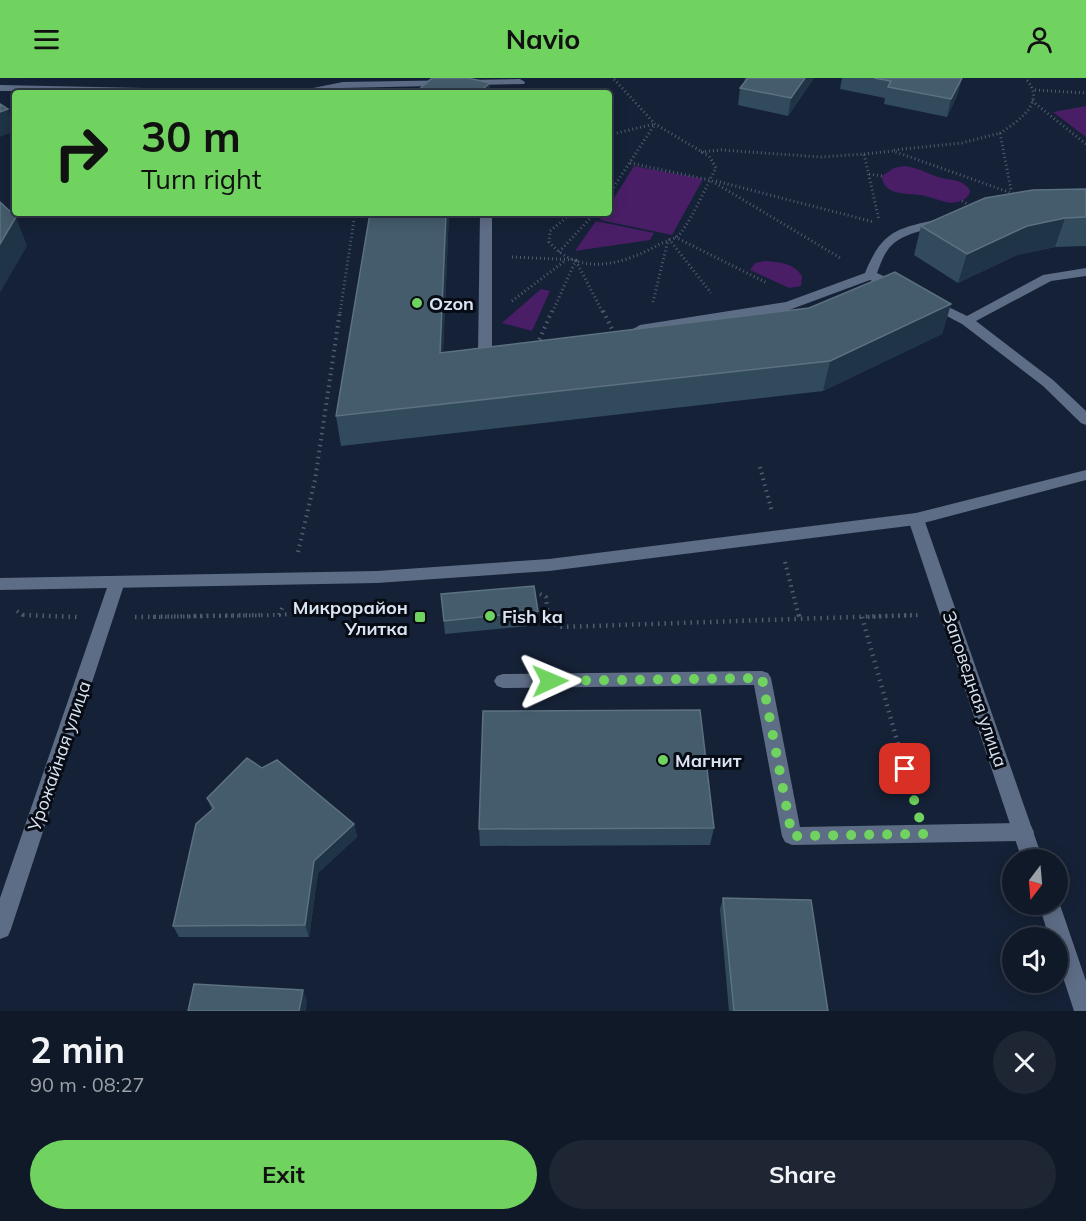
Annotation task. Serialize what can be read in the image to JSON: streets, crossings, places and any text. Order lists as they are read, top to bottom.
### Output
{
  "streets": {
    "street": ["Заповедная улица", "Урожайная улица"]
  },
  "places": {
    "other": ["Ozon", "Fish ka", "Магнит"],
    "transit": ["Микрорайон Улитка"]
  },
  "north": "bottom",
  "page": {
    "header": "Navio",
    "turn": ["30 m", "Turn right"],
    "heading": ["2 min", "90 m · 08:27"],
    "buttons": ["Exit", "Share"]
  }
}
